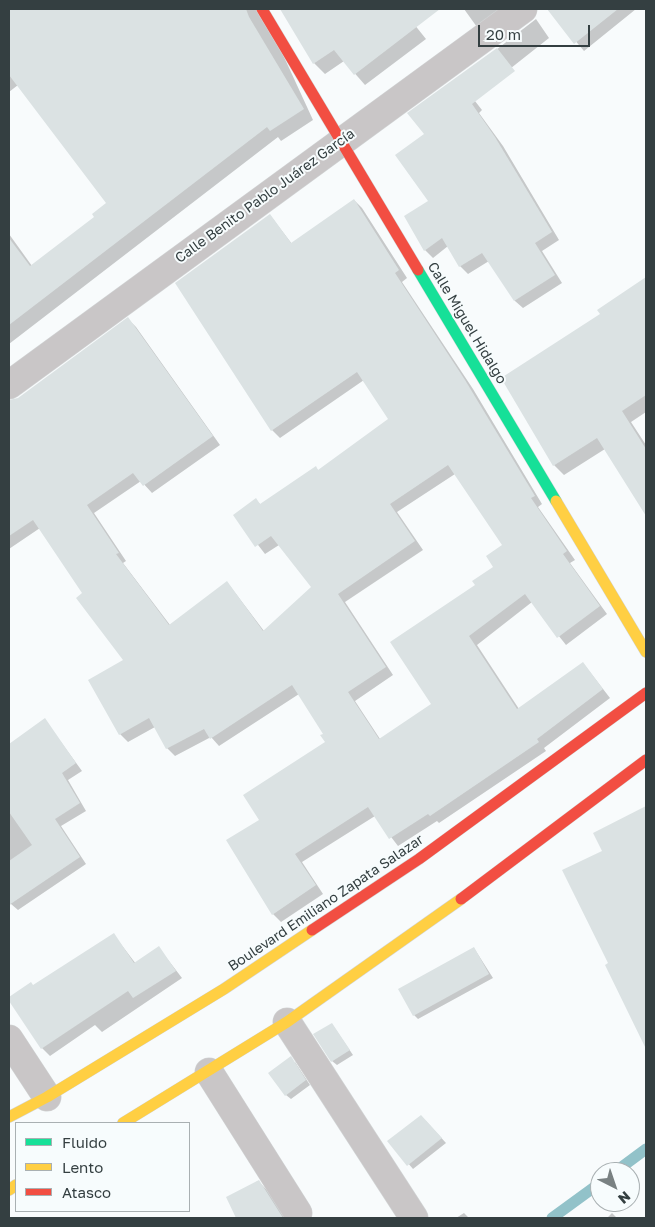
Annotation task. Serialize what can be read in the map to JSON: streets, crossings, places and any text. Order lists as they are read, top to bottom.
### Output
{
  "streets": {
    "main road": ["Calle Miguel Hidalgo", "Boulevard Emiliano Zapata Salazar"],
    "street": ["Calle Benito Pablo Juárez García"]
  },
  "crossings": [
    ["Calle Benito Pablo Juárez García", "Calle Miguel Hidalgo"]
  ],
  "legend": ["Fluido", "Lento", "Atasco"],
  "scale_bar": "20 m",
  "north": "bottom right"
}
